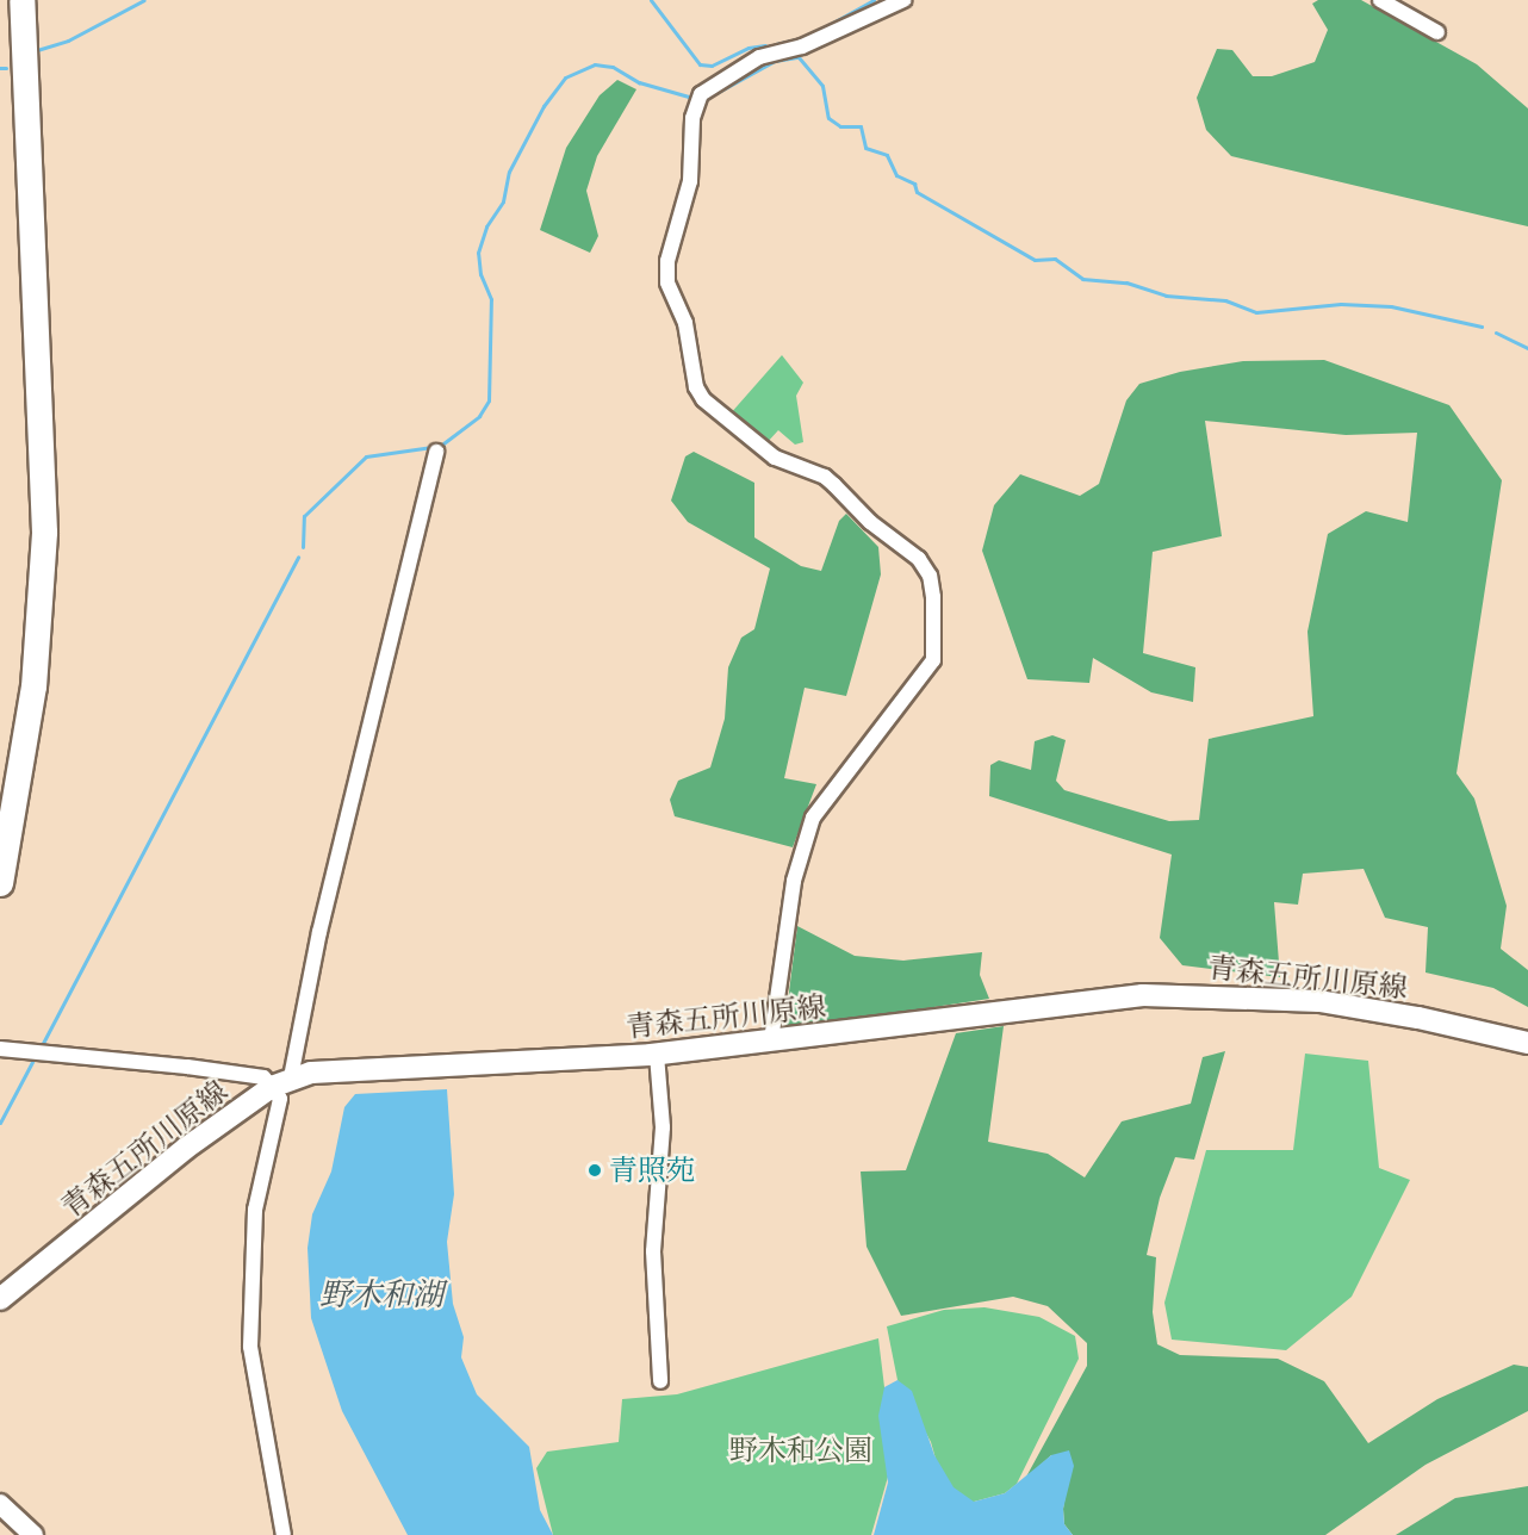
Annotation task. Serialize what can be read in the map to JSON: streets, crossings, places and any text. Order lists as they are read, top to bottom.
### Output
{
  "streets": {
    "main road": ["青森五所川原線"]
  },
  "water": ["野木和湖"],
  "parks": ["野木和公園"],
  "places": ["青照苑"]
}
